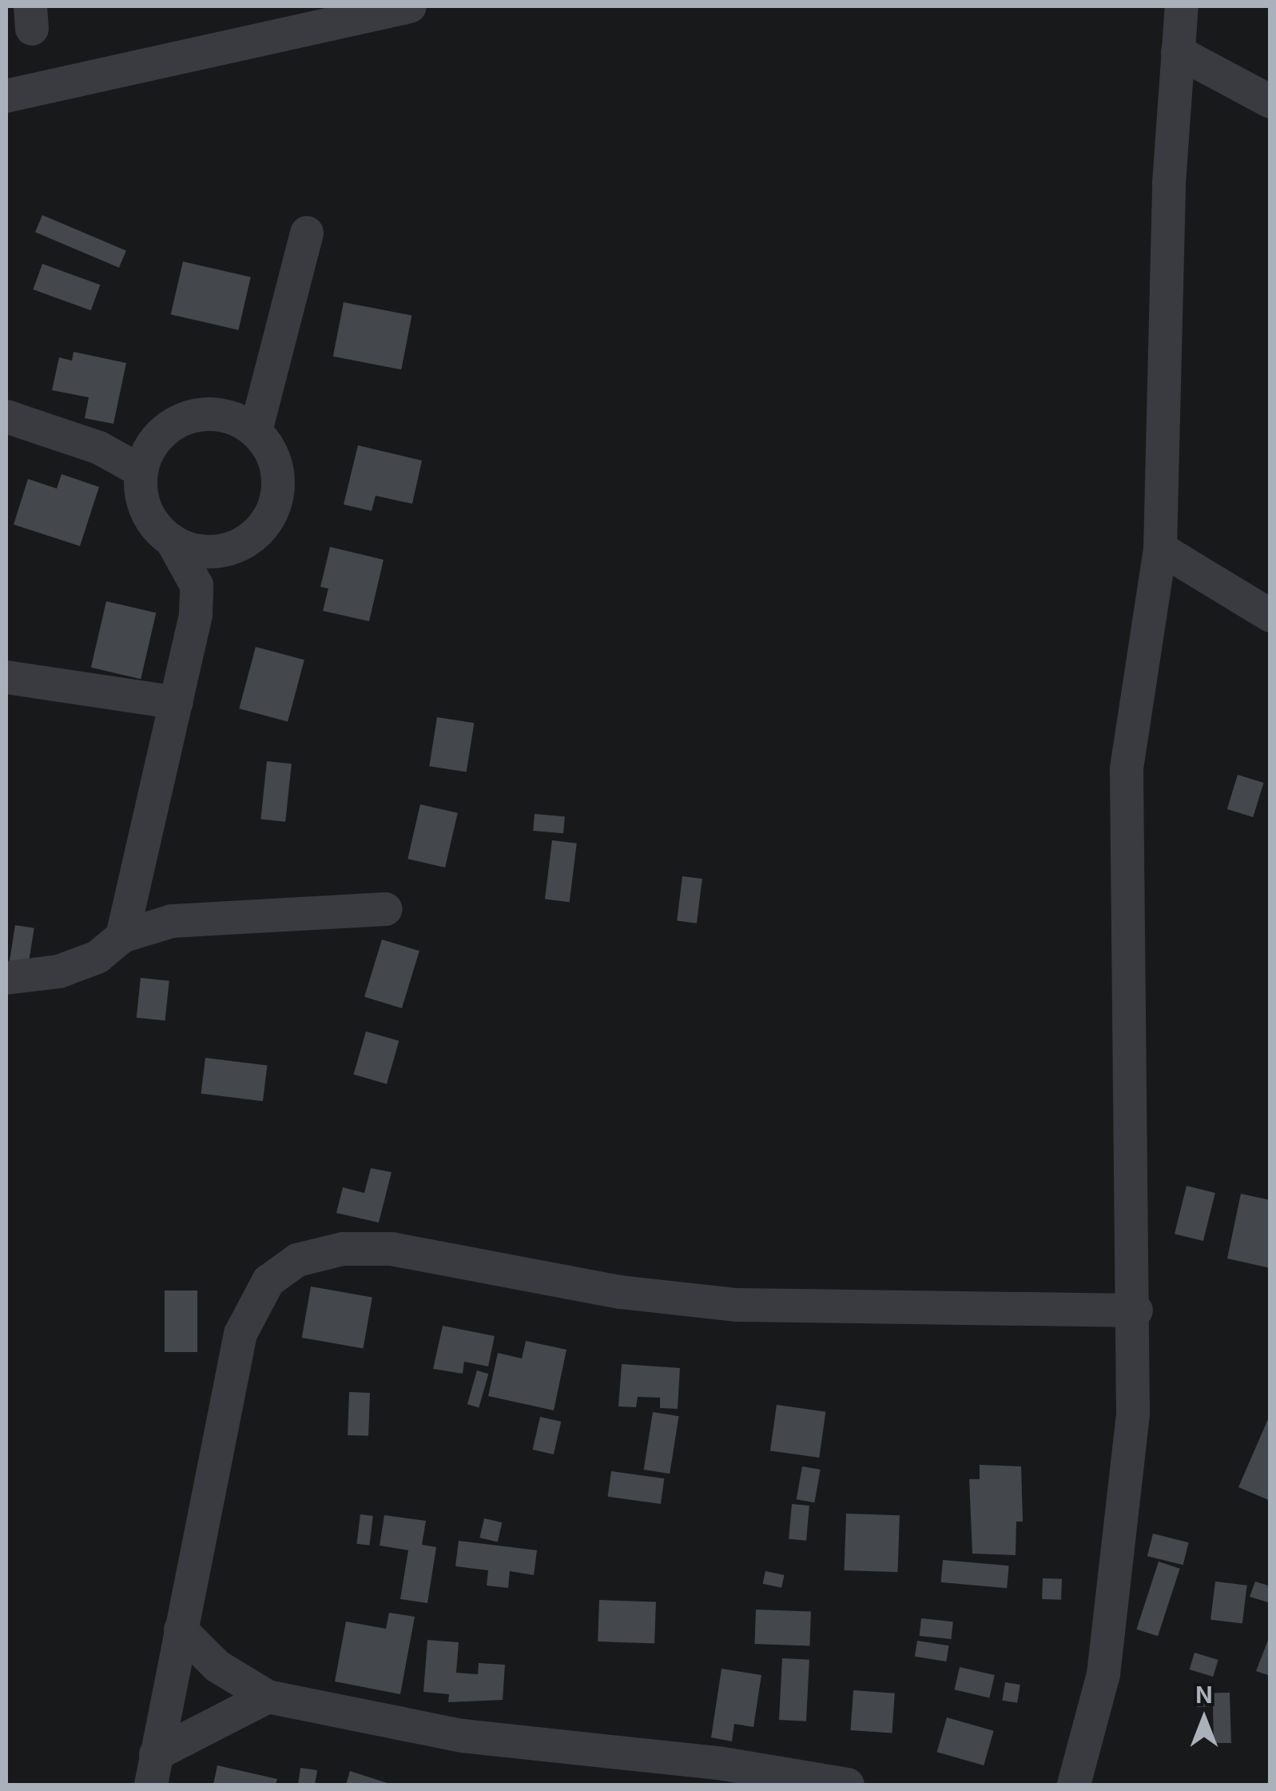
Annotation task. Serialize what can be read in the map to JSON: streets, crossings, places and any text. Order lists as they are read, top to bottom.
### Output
{
  "north": "top"
}
